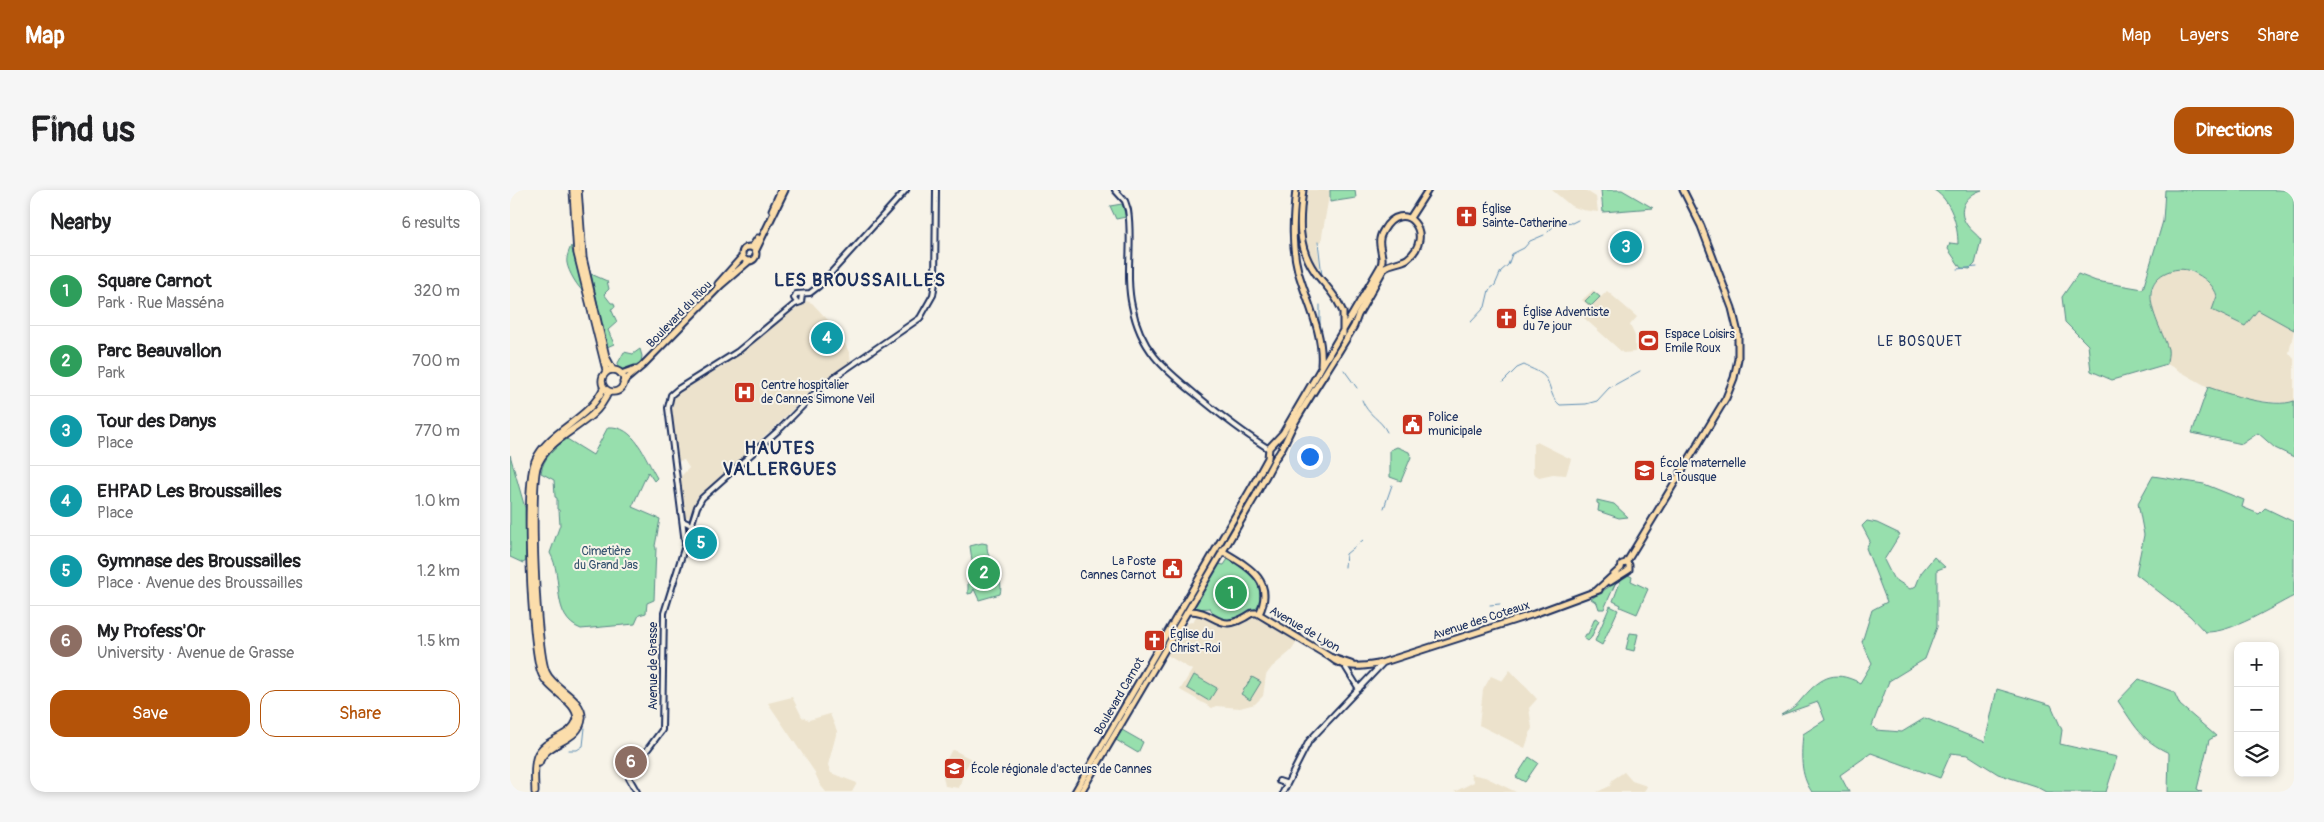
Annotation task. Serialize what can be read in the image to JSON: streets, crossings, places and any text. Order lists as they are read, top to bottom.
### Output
{
  "streets": {
    "main road": [
      "Boulevard du Riou",
      "Avenue des Coteaux",
      "Avenue de Lyon",
      "Boulevard Carnot"
    ],
    "street": ["Avenue de Grasse"]
  },
  "crossings": [
    ["Avenue des Coteaux", "Avenue de Lyon"]
  ],
  "districts": ["LES BROUSSAILLES", "LE BOSQUET", "HAUTES VALLERGUES"],
  "parks": ["Cimetière du Grand Jas"],
  "places": {
    "church": ["Église Sainte-Catherine", "Église Adventiste du 7e jour", "Église du Christ-Roi"],
    "sports": ["Espace Loisirs Emile Roux"],
    "hospital": ["Centre hospitalier de Cannes Simone Veil"],
    "public building": ["Police municipale", "La Poste Cannes Carnot"],
    "school or university": ["École maternelle La Tousque", "École régionale d'acteurs de Cannes"]
  },
  "page": {
    "header": "Map",
    "nav": ["Map", "Layers", "Share"],
    "buttons": [
      "Directions",
      ["Save", "Share"]
    ],
    "title": "Find us",
    "heading": ["Nearby", "6 results"],
    "pins": [
      "3",
      "4",
      "5",
      "2",
      "1",
      "6"
    ],
    "list": [
      {
        "mark": "1",
        "name": "Square Carnot",
        "note": "Park · Rue Masséna",
        "value": "320 m"
      },
      {
        "mark": "2",
        "name": "Parc Beauvallon",
        "note": "Park",
        "value": "700 m"
      },
      {
        "mark": "3",
        "name": "Tour des Danys",
        "note": "Place",
        "value": "770 m"
      },
      {
        "mark": "4",
        "name": "EHPAD Les Broussailles",
        "note": "Place",
        "value": "1.0 km"
      },
      {
        "mark": "5",
        "name": "Gymnase des Broussailles",
        "note": "Place · Avenue des Broussailles",
        "value": "1.2 km"
      },
      {
        "mark": "6",
        "name": "My Profess'Or",
        "note": "University · Avenue de Grasse",
        "value": "1.5 km"
      }
    ],
    "map_buttons": ["+", "−"]
  }
}
